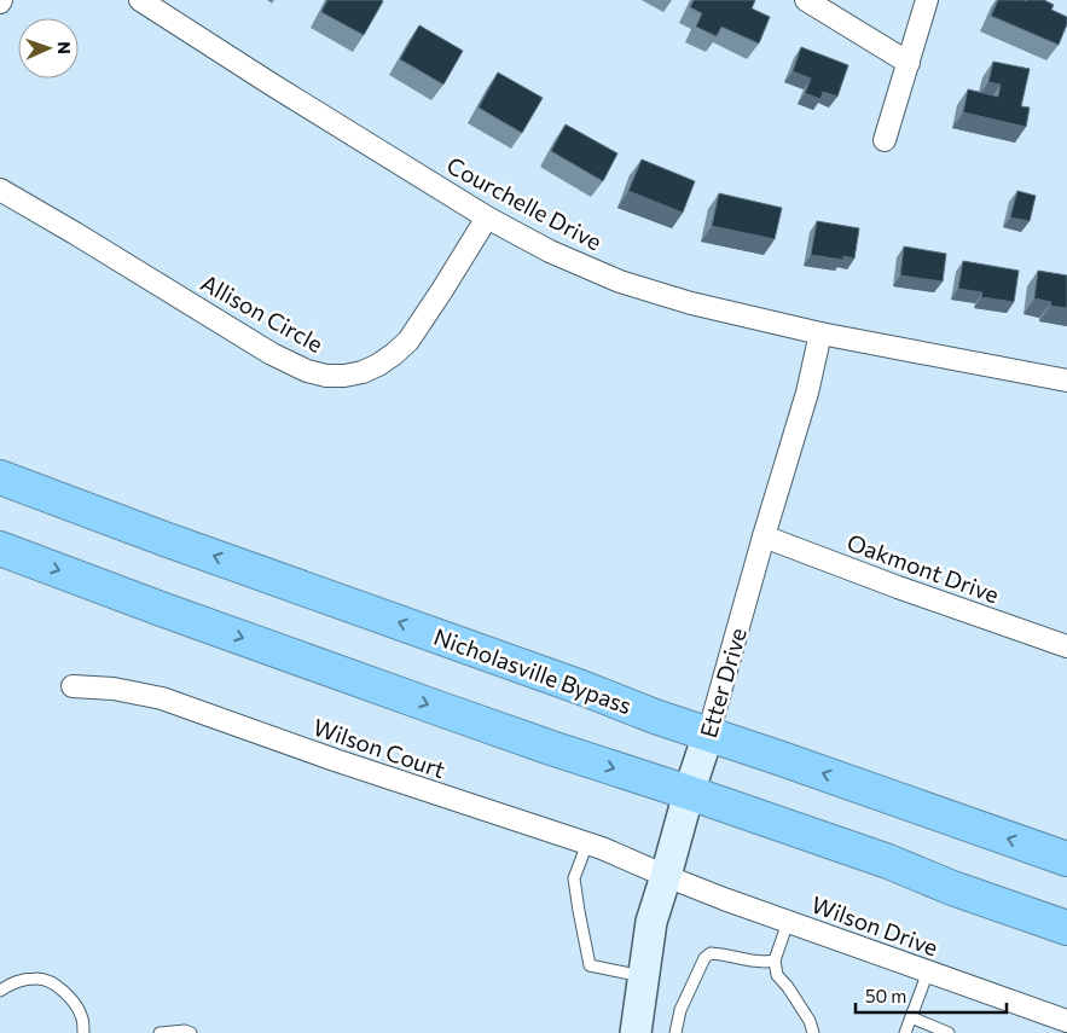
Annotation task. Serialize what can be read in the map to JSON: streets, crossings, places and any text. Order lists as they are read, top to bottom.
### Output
{
  "streets": {
    "highway": ["Nicholasville Bypass"],
    "street": [
      "Courchelle Drive",
      "Allison Circle",
      "Oakmont Drive",
      "Etter Drive",
      "Wilson Court",
      "Wilson Drive"
    ]
  },
  "crossings": [
    ["Courchelle Drive", "Allison Circle"],
    ["Courchelle Drive", "Etter Drive"],
    ["Oakmont Drive", "Etter Drive"],
    ["Nicholasville Bypass", "Etter Drive"],
    ["Etter Drive", "Wilson Court"],
    ["Etter Drive", "Wilson Drive"],
    ["Wilson Court", "Wilson Drive"]
  ],
  "scale_bar": "50 m",
  "north": "right"
}
